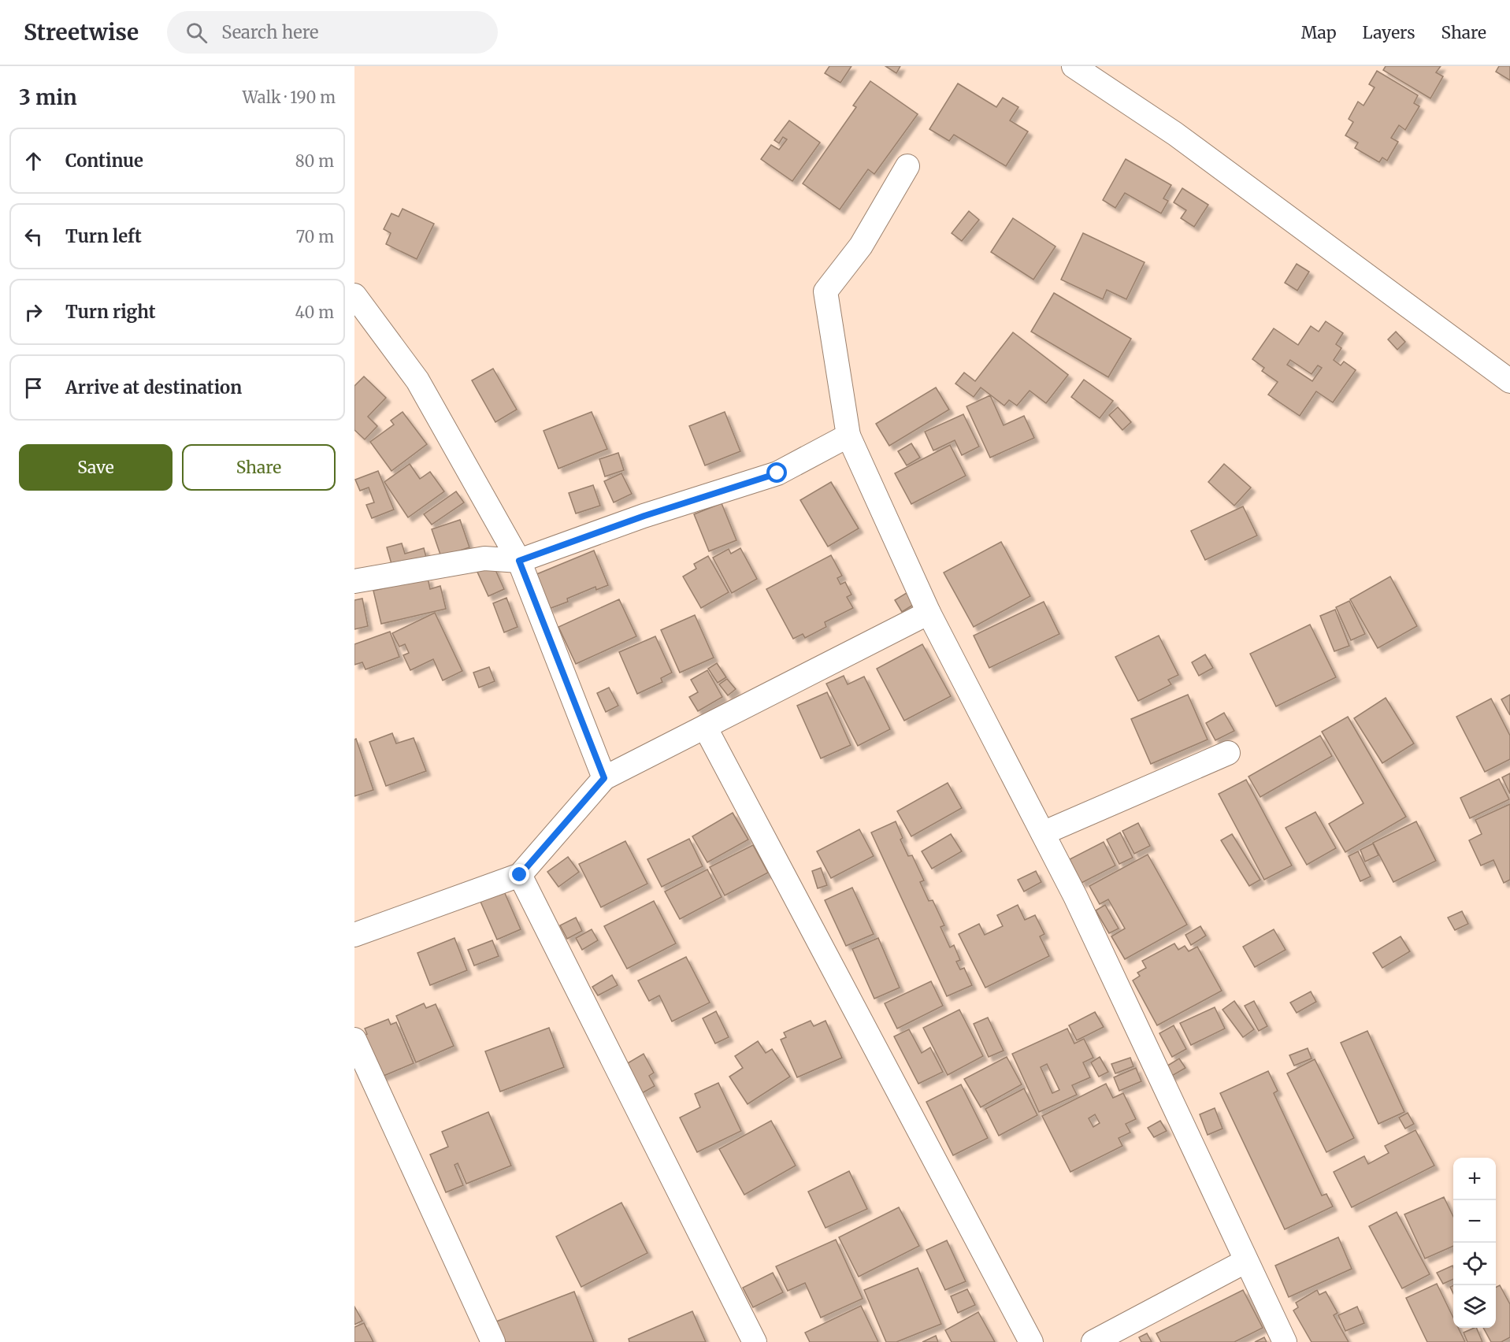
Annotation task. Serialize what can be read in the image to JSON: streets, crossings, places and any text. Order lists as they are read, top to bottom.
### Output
{
  "page": {
    "header": "Streetwise",
    "search": "Search here",
    "nav": ["Map", "Layers", "Share"],
    "heading": ["3 min", "Walk · 190 m"],
    "list": [
      ["Continue", "80 m"],
      ["Turn left", "70 m"],
      ["Turn right", "40 m"],
      "Arrive at destination"
    ],
    "buttons": ["Save", "Share"],
    "map_buttons": ["+", "−"]
  }
}
